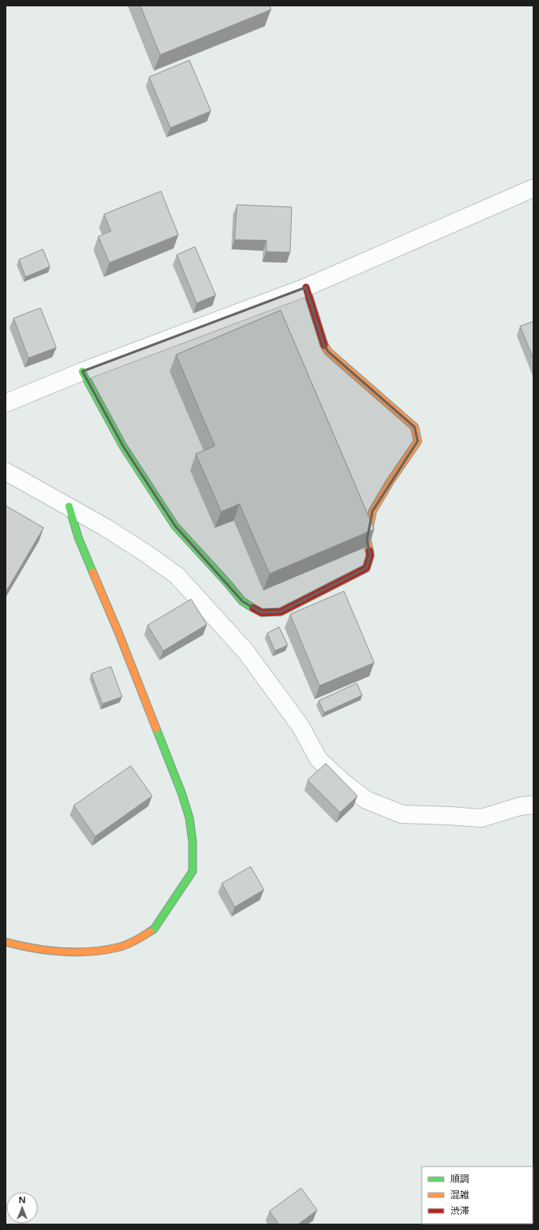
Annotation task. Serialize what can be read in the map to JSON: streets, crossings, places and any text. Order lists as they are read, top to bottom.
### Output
{
  "legend": ["順調", "混雑", "渋滞"],
  "north": "top"
}
